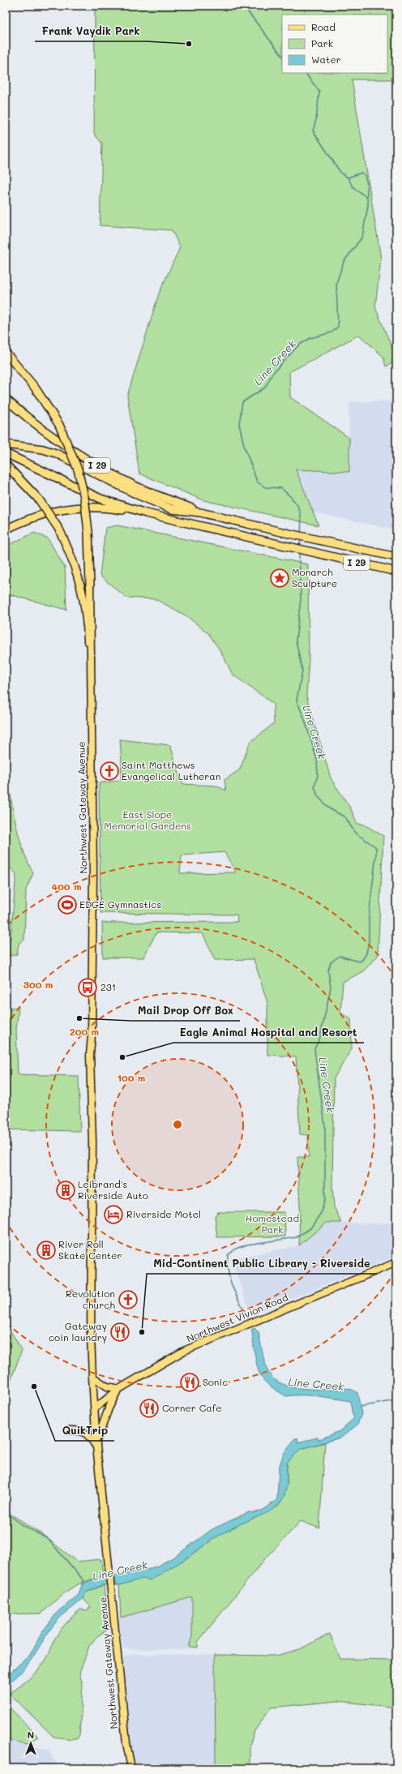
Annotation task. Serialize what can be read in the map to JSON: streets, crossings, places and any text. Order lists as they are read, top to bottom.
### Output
{
  "streets": {
    "highway": ["I 29"],
    "main road": ["Northwest Gateway Avenue", "Northwest Vivion Road"]
  },
  "crossings": [
    ["Northwest Gateway Avenue", "Northwest Vivion Road"]
  ],
  "water": ["Line Creek"],
  "parks": ["East Slope Memorial Gardens", "Homestead Park"],
  "places": {
    "other": [
      "Frank Vaydik Park",
      "Mail Drop Off Box",
      "Eagle Animal Hospital and Resort",
      "Mid-Continent Public Library - Riverside",
      "QuikTrip"
    ],
    "place": ["Monarch Sculpture"],
    "church": ["Saint Matthews Evangelical Lutheran", "Revolution church"],
    "sports": ["EDGE Gymnastics"],
    "bus stop": ["231"],
    "building": ["Leibrand's Riverside Auto", "River Roll Skate Center"],
    "hotel": ["Riverside Motel"],
    "restaurant": ["Gateway coin laundry", "Sonic", "Corner Cafe"]
  },
  "legend": ["Road", "Park", "Water"],
  "north": "top",
  "rings": [
    "400 m",
    "300 m",
    "200 m",
    "100 m"
  ]
}
